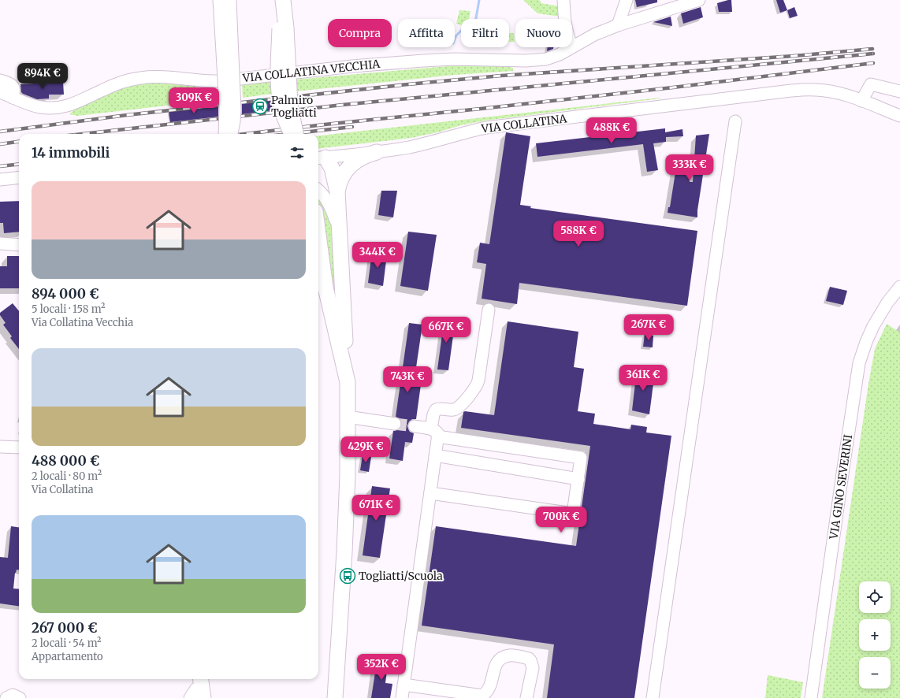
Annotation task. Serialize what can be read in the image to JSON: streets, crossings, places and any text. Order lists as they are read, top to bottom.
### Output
{
  "streets": {
    "street": ["VIA COLLATINA VECCHIA", "VIA COLLATINA", "VIA GINO SEVERINI"]
  },
  "places": {
    "station": ["Palmiro Togliatti"],
    "bus stop": ["Togliatti/Scuola"]
  },
  "page": {
    "chip": [
      "Compra",
      "Affitta",
      "Filtri",
      "Nuovo"
    ],
    "price": [
      "894K €",
      "309K €",
      "488K €",
      "333K €",
      "588K €",
      "344K €",
      "267K €",
      "667K €",
      "361K €",
      "743K €",
      "429K €",
      "671K €",
      "700K €",
      "352K €"
    ],
    "heading": "14 immobili",
    "list": [
      {
        "name": "894 000 €",
        "note": "5 locali · 158 m² · Via Collatina Vecchia"
      },
      {
        "name": "488 000 €",
        "note": "2 locali · 80 m² · Via Collatina"
      },
      {
        "name": "267 000 €",
        "note": "2 locali · 54 m² · Appartamento"
      }
    ],
    "map_buttons": ["+", "−"]
  }
}
